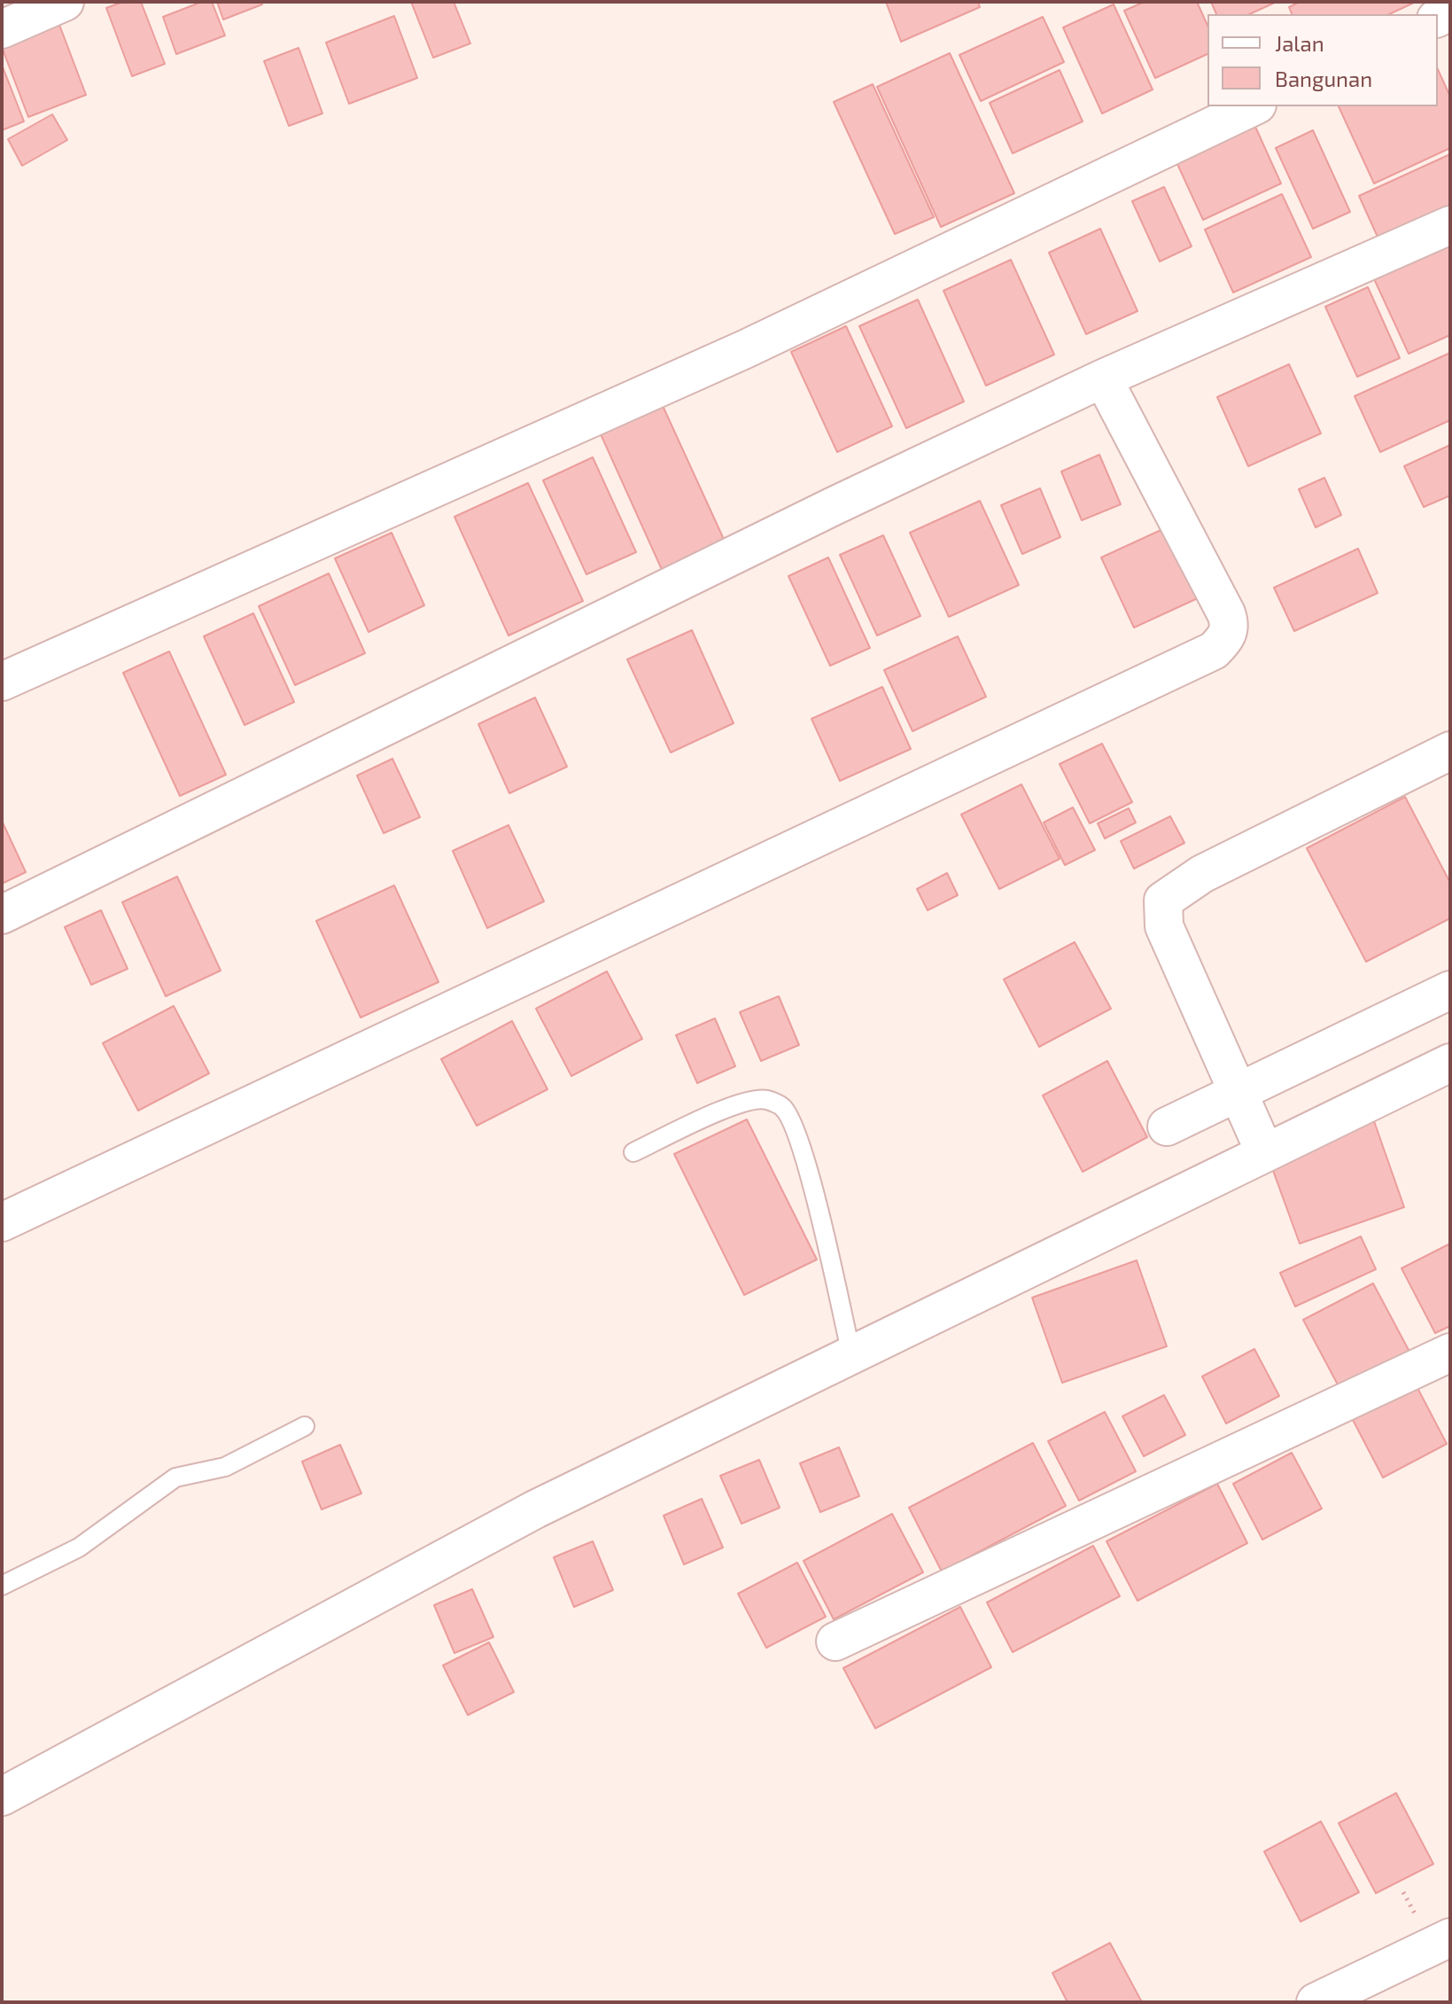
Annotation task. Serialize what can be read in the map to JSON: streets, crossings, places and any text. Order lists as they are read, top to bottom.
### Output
{
  "legend": ["Jalan", "Bangunan"]
}
